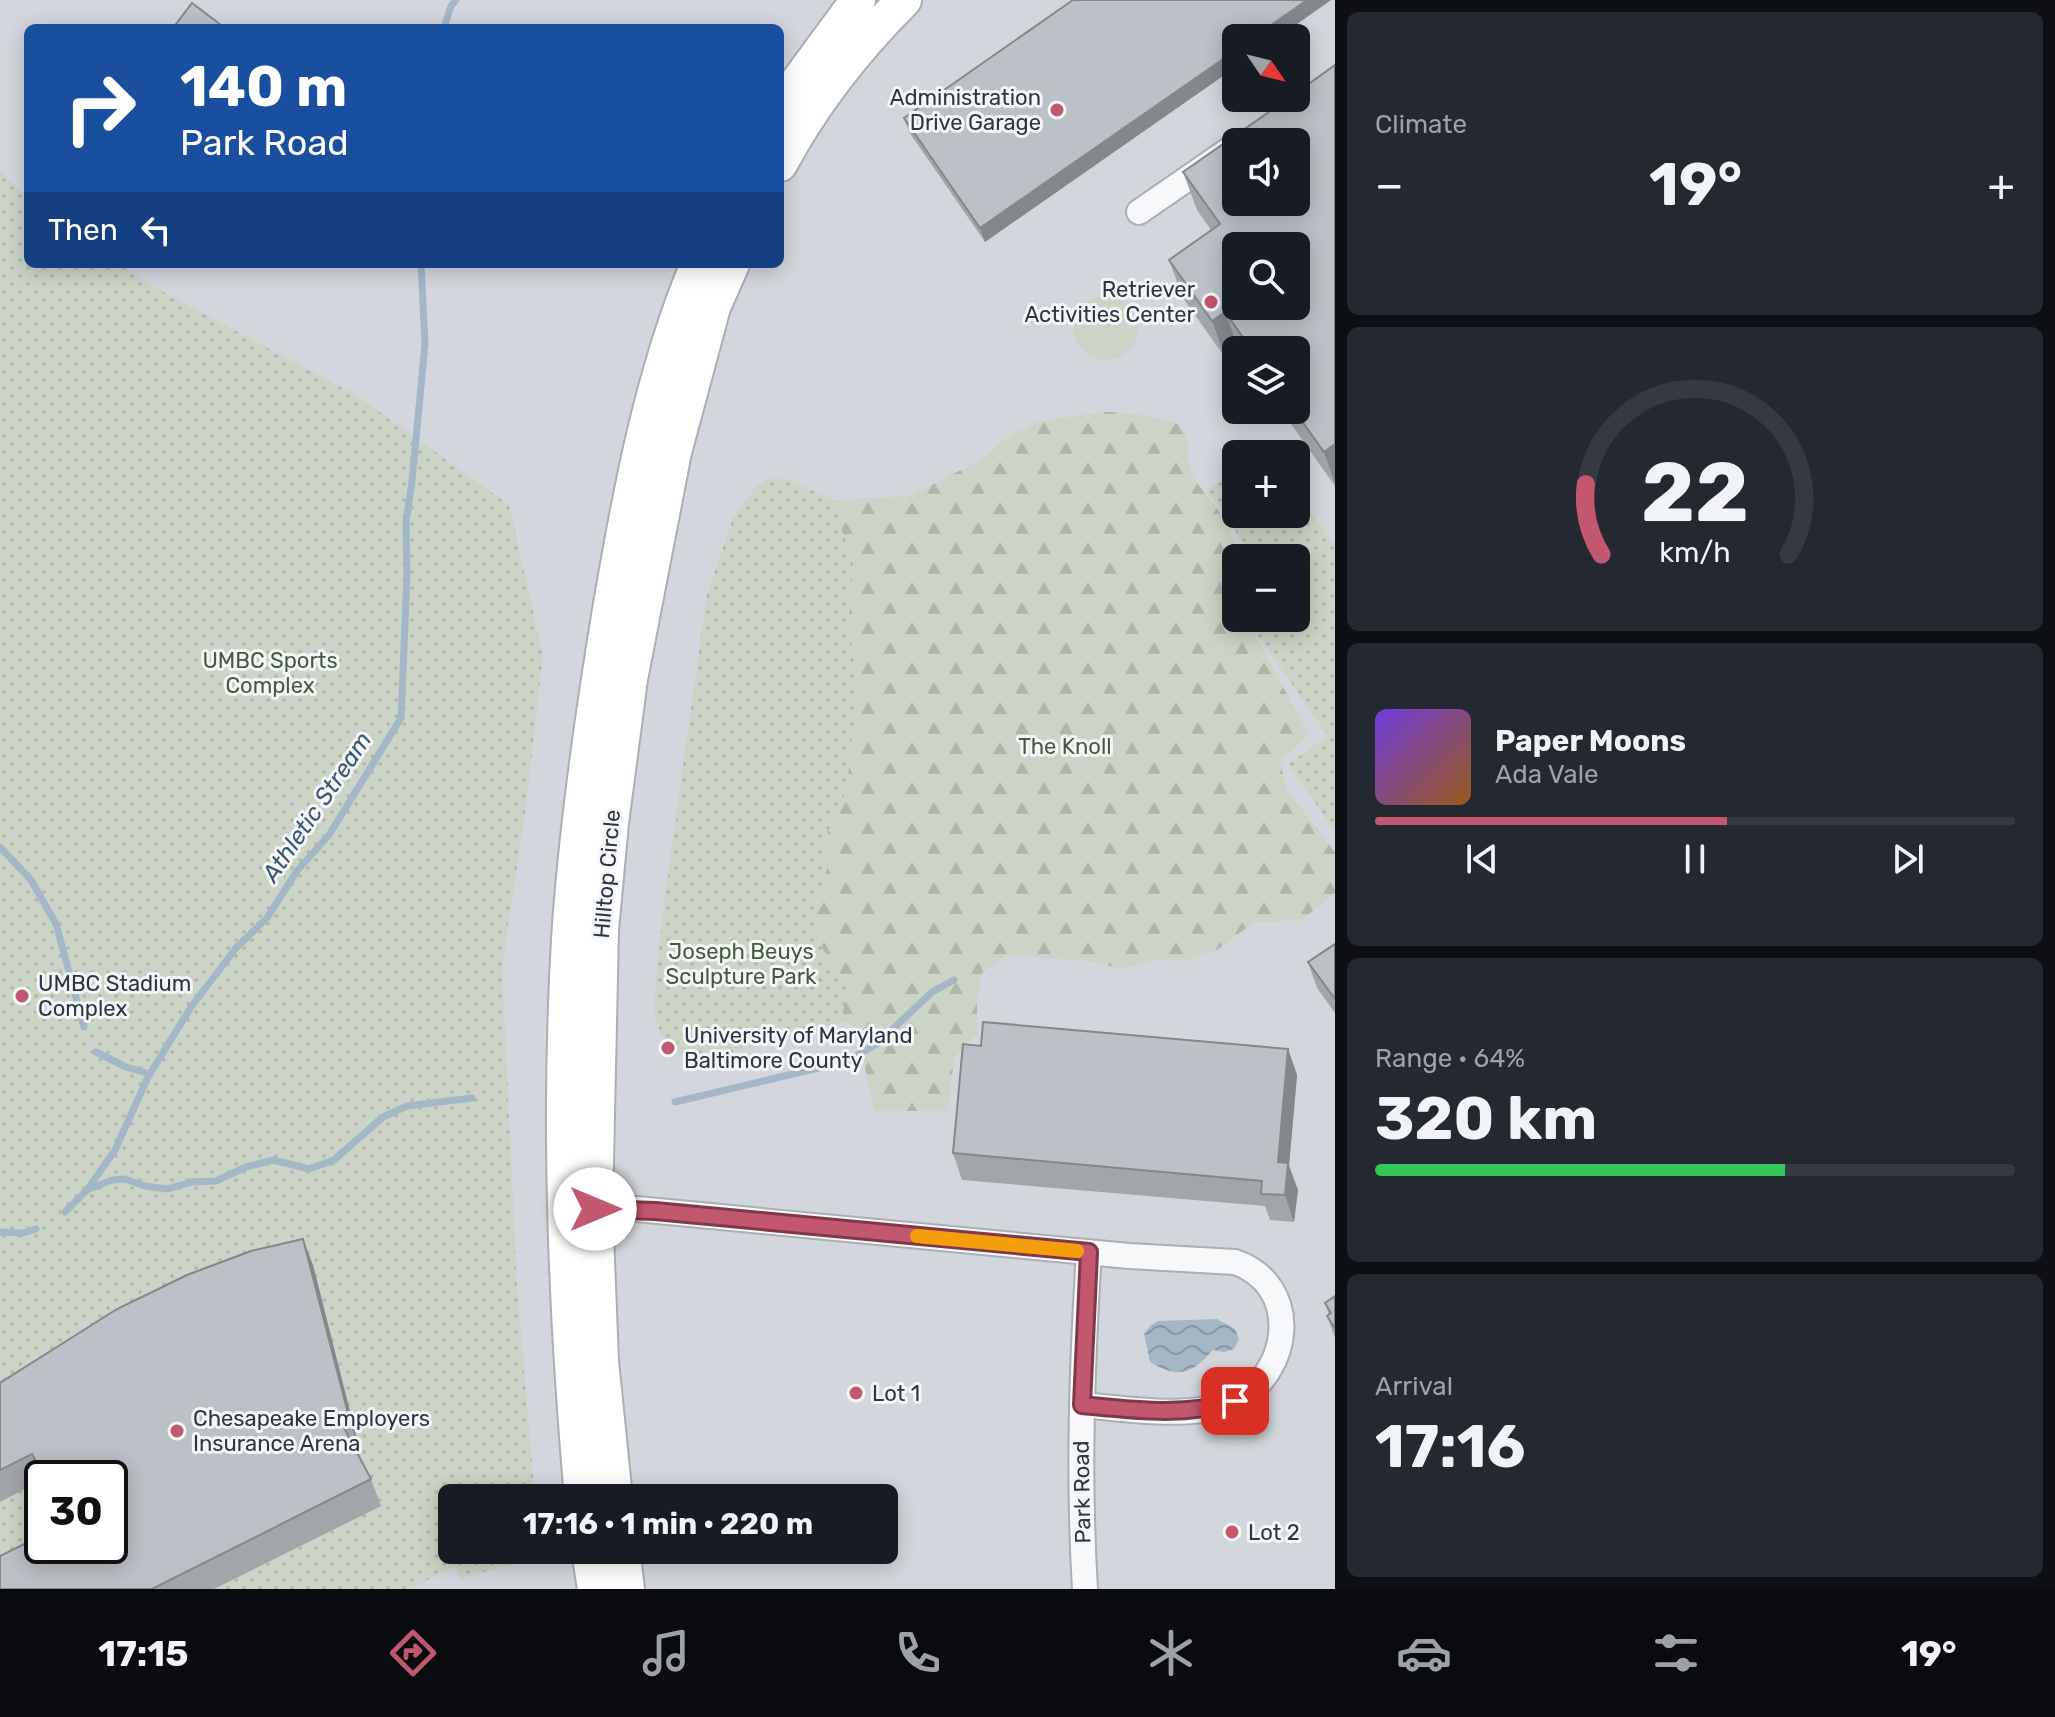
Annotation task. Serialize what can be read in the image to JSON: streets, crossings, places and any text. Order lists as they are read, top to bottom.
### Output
{
  "streets": {
    "street": ["Hilltop Circle", "Park Road"]
  },
  "water": ["Athletic Stream"],
  "parks": ["UMBC Sports Complex", "The Knoll", "Joseph Beuys Sculpture Park"],
  "places": [
    "Administration Drive Garage",
    "Retriever Activities Center",
    "UMBC Stadium Complex",
    "University of Maryland Baltimore County",
    "Lot 1",
    "Chesapeake Employers Insurance Arena",
    "Lot 2"
  ],
  "north": "bottom right",
  "page": {
    "tile": [
      "Climate",
      ["Range · 64%", "320 km"],
      ["Arrival", "17:16"]
    ],
    "map_buttons": ["+", "−"],
    "turn": ["140 m", "Park Road"],
    "heat": ["−", "19°", "+"],
    "then": "Then",
    "song": ["Paper Moons", "Ada Vale"],
    "limit": "30",
    "trip": "17:16 · 1 min · 220 m",
    "tabs": ["17:15", "19°"],
    "gauge": ["22", "km/h"]
  }
}
